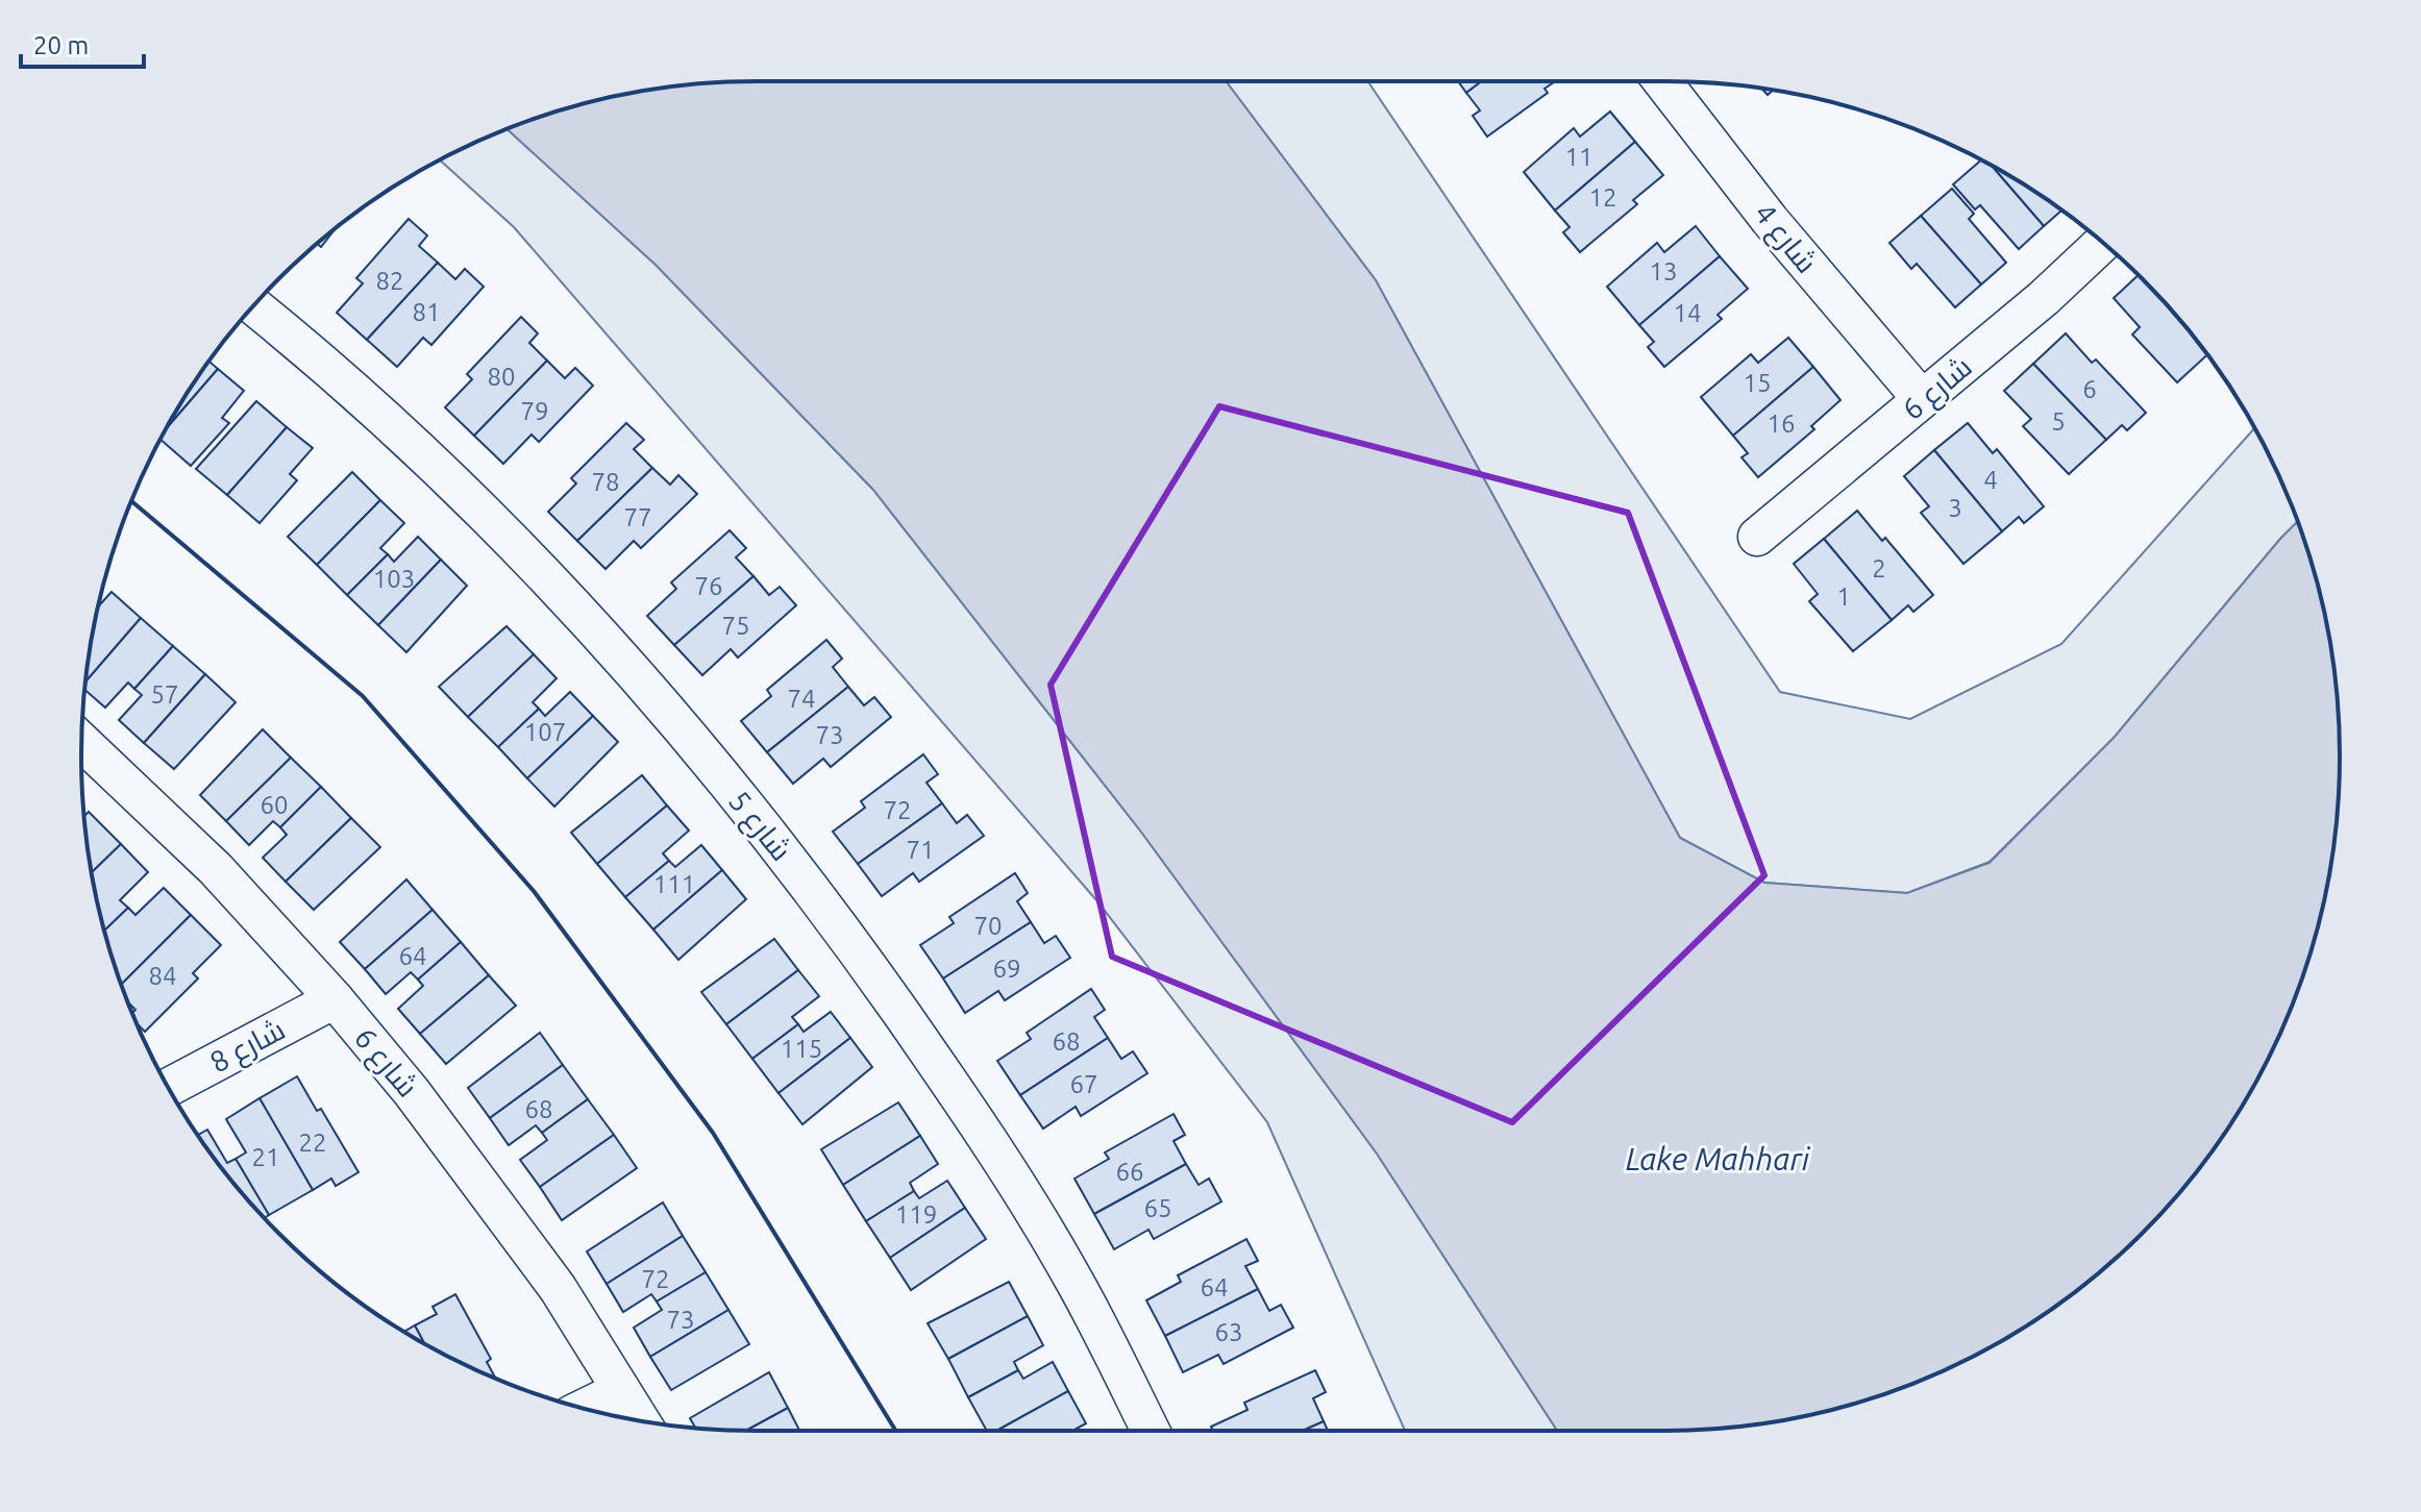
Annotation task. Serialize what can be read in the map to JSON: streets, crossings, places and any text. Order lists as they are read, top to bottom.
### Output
{
  "streets": {
    "street": [
      "شارع 4",
      "شارع 6",
      "شارع 5",
      "شارع 8"
    ]
  },
  "crossings": [
    ["شارع 4", "شارع 6"],
    ["شارع 6", "شارع 8"]
  ],
  "water": ["Lake Mahhari"],
  "house_numbers": [
    "11",
    "12",
    "13",
    "82",
    "81",
    "14",
    "80",
    "15",
    "6",
    "79",
    "5",
    "16",
    "4",
    "78",
    "3",
    "77",
    "2",
    "103",
    "76",
    "1",
    "75",
    "57",
    "74",
    "107",
    "73",
    "60",
    "72",
    "71",
    "111",
    "70",
    "64",
    "69",
    "84",
    "68",
    "115",
    "67",
    "68",
    "22",
    "21",
    "66",
    "65",
    "119",
    "72",
    "64",
    "73",
    "63"
  ],
  "scale_bar": "20 m"
}
